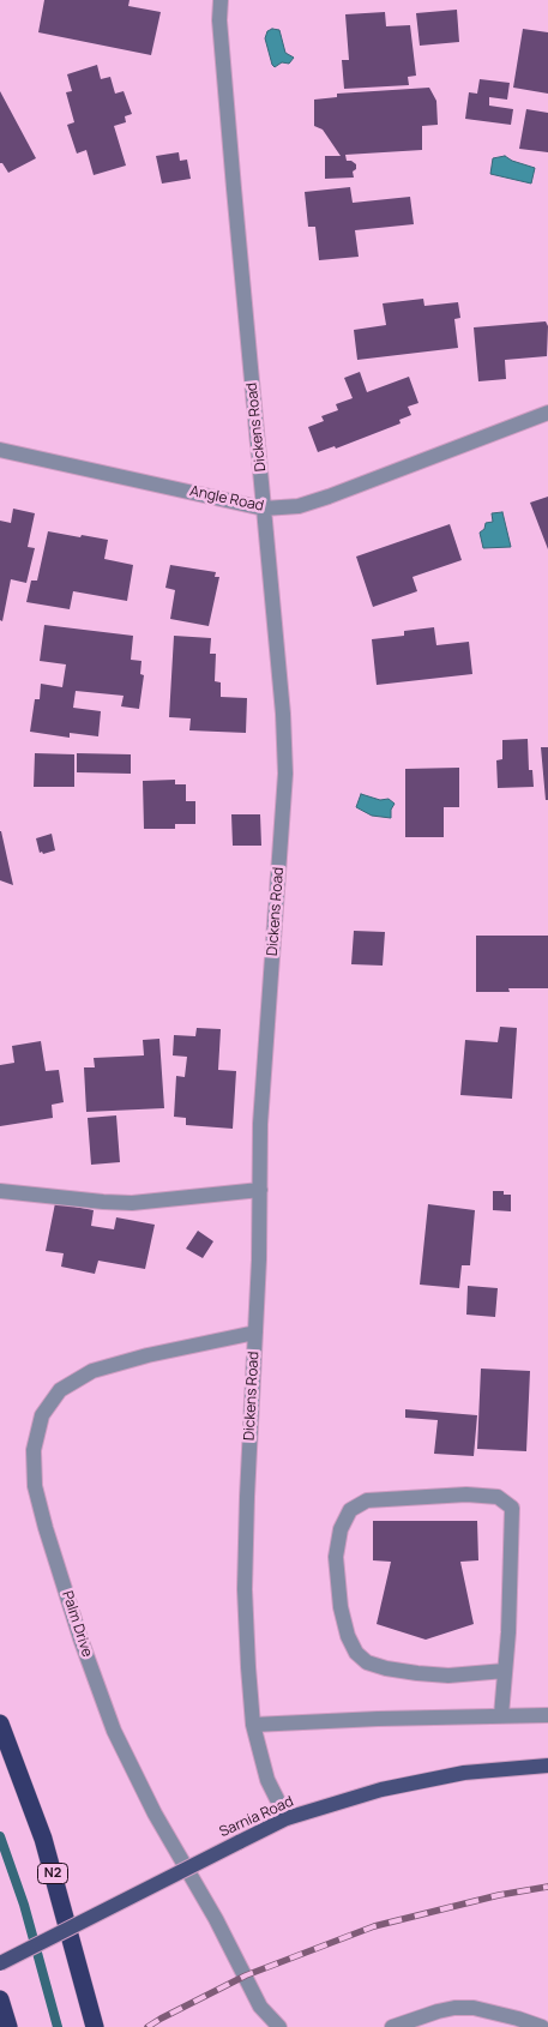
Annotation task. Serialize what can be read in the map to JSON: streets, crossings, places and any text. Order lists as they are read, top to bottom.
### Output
{
  "streets": {
    "highway": ["N2"],
    "main road": ["Sarnia Road"],
    "street": ["Dickens Road", "Angle Road", "Palm Drive"]
  },
  "crossings": [
    ["Dickens Road", "Angle Road"],
    ["Dickens Road", "Palm Drive"],
    ["Dickens Road", "Sarnia Road"]
  ]
}
